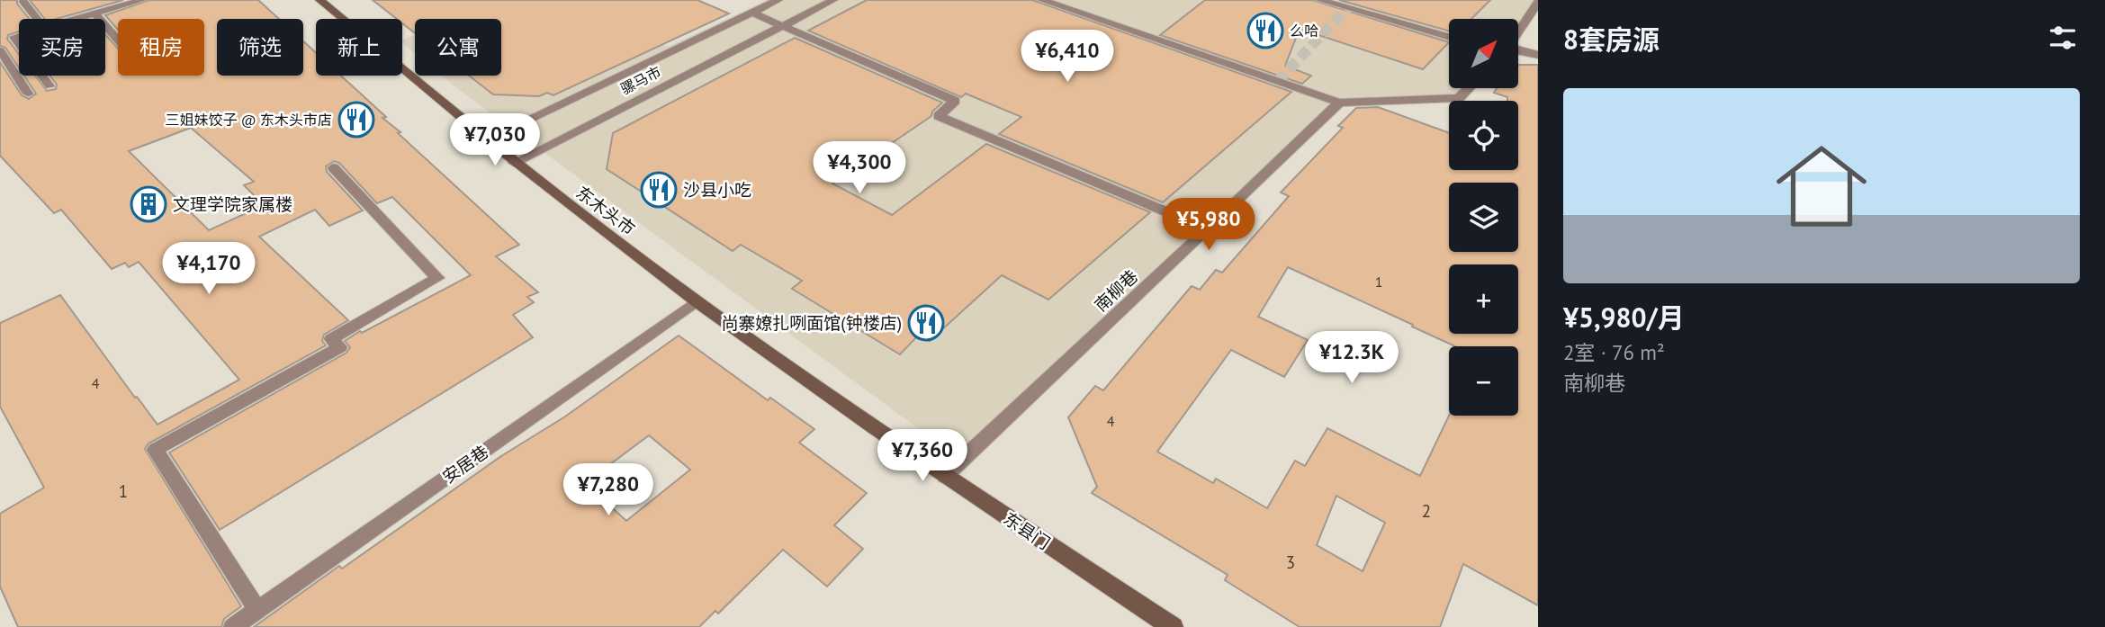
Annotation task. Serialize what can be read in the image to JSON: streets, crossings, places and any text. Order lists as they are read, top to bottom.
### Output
{
  "streets": {
    "street": [
      "骡马市",
      "东木头市",
      "南柳巷",
      "东县门"
    ],
    "lane": ["安居巷"]
  },
  "crossings": [
    ["骡马市", "东木头市"],
    ["东木头市", "安居巷"],
    ["东木头市", "东县门"],
    ["南柳巷", "东县门"],
    ["安居巷", "东县门"]
  ],
  "places": {
    "restaurant": [
      "么哈",
      "三姐妹饺子 @ 东木头市店",
      "沙县小吃",
      "尚寨嫽扎咧面馆(钟楼店)"
    ],
    "building": ["文理学院家属楼"]
  },
  "house_numbers": [
    "1",
    "4",
    "4",
    "1",
    "2",
    "3"
  ],
  "north": "top right",
  "page": {
    "heading": "8套房源",
    "map_buttons": ["+", "−"],
    "chip": [
      "买房",
      "租房",
      "筛选",
      "新上",
      "公寓"
    ],
    "price": [
      "¥6,410",
      "¥7,030",
      "¥4,300",
      "¥5,980",
      "¥4,170",
      "¥12.3K",
      "¥7,360",
      "¥7,280"
    ],
    "list": [
      {
        "name": "¥5,980/月",
        "note": "2室 · 76 m² · 南柳巷"
      }
    ]
  }
}
